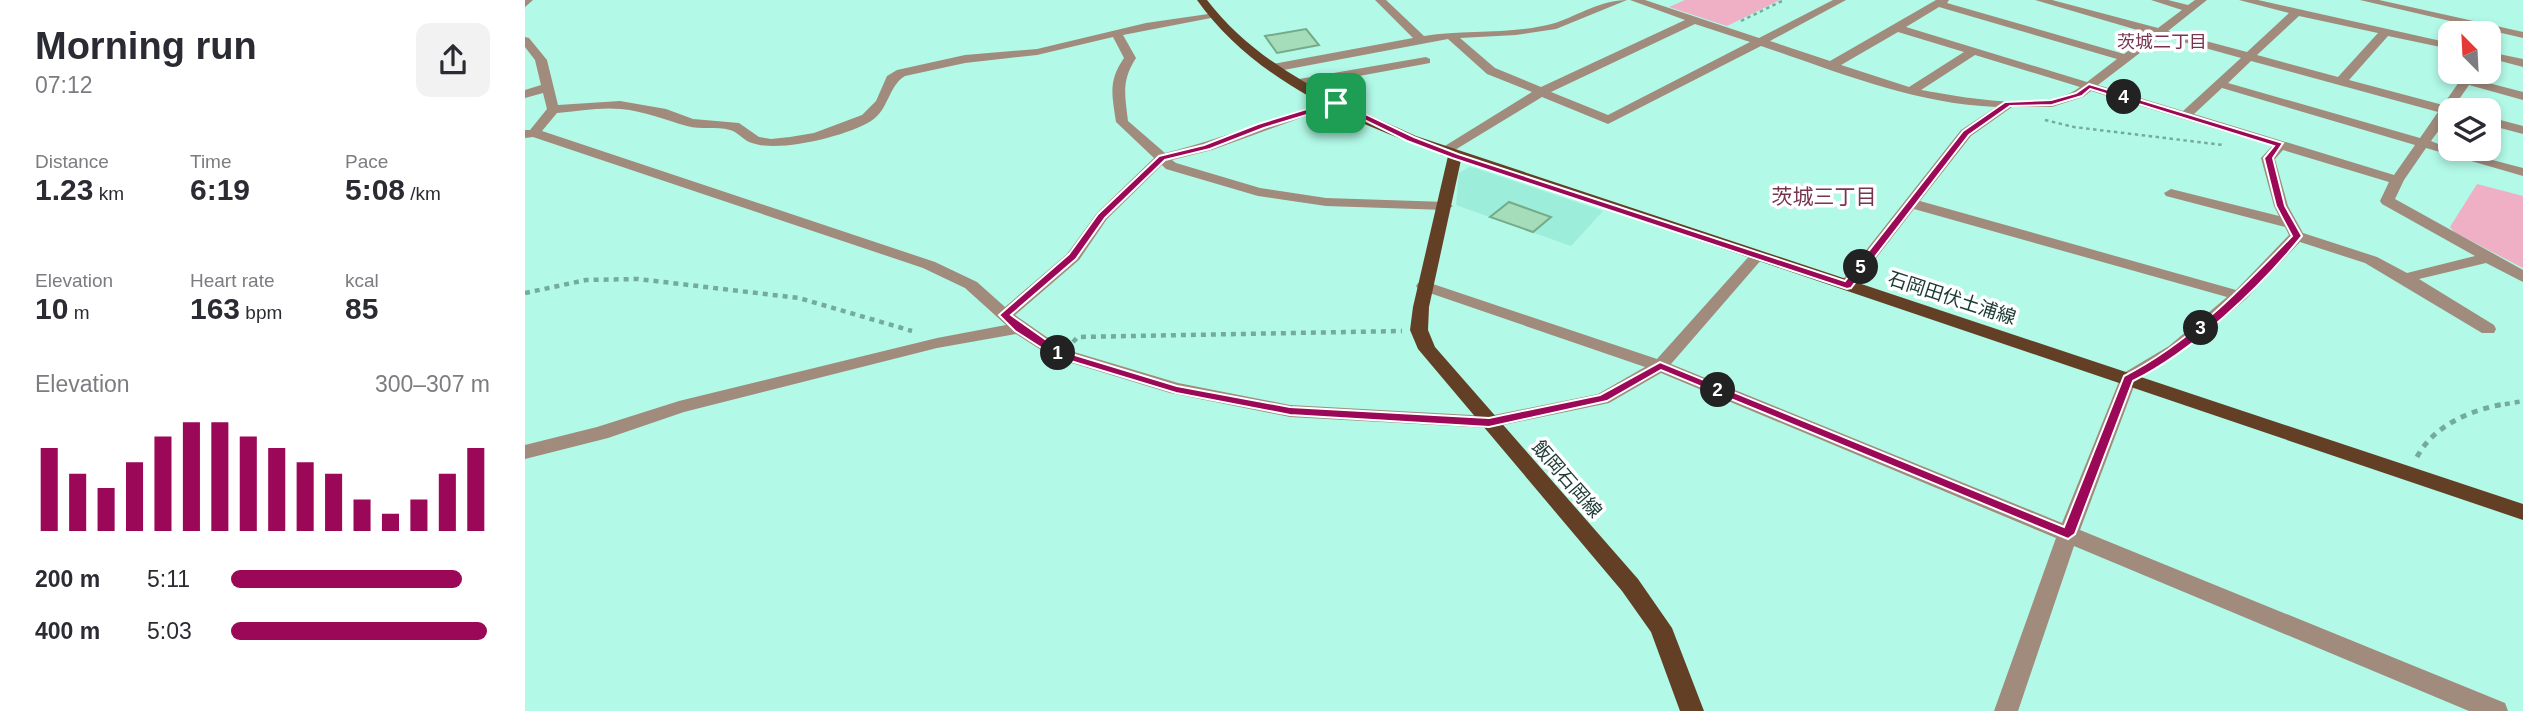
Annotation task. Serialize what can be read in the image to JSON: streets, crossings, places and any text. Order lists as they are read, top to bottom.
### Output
{
  "streets": {
    "main road": ["石岡田伏土浦線", "飯岡石岡線"]
  },
  "districts": ["茨城二丁目", "茨城三丁目"],
  "north": "top left",
  "page": {
    "heading": ["Morning run", "07:12"],
    "pins": [
      "4",
      "5",
      "3",
      "1",
      "2"
    ],
    "stats": [
      ["Distance", "1.23 km"],
      ["Time", "6:19"],
      ["Pace", "5:08 /km"],
      ["Elevation", "10 m"],
      ["Heart rate", "163 bpm"],
      ["kcal", "85"]
    ],
    "chart": ["Elevation", "300–307 m"],
    "list": [
      {
        "name": "200 m",
        "note": "5:11"
      },
      {
        "name": "400 m",
        "note": "5:03"
      }
    ]
  }
}
